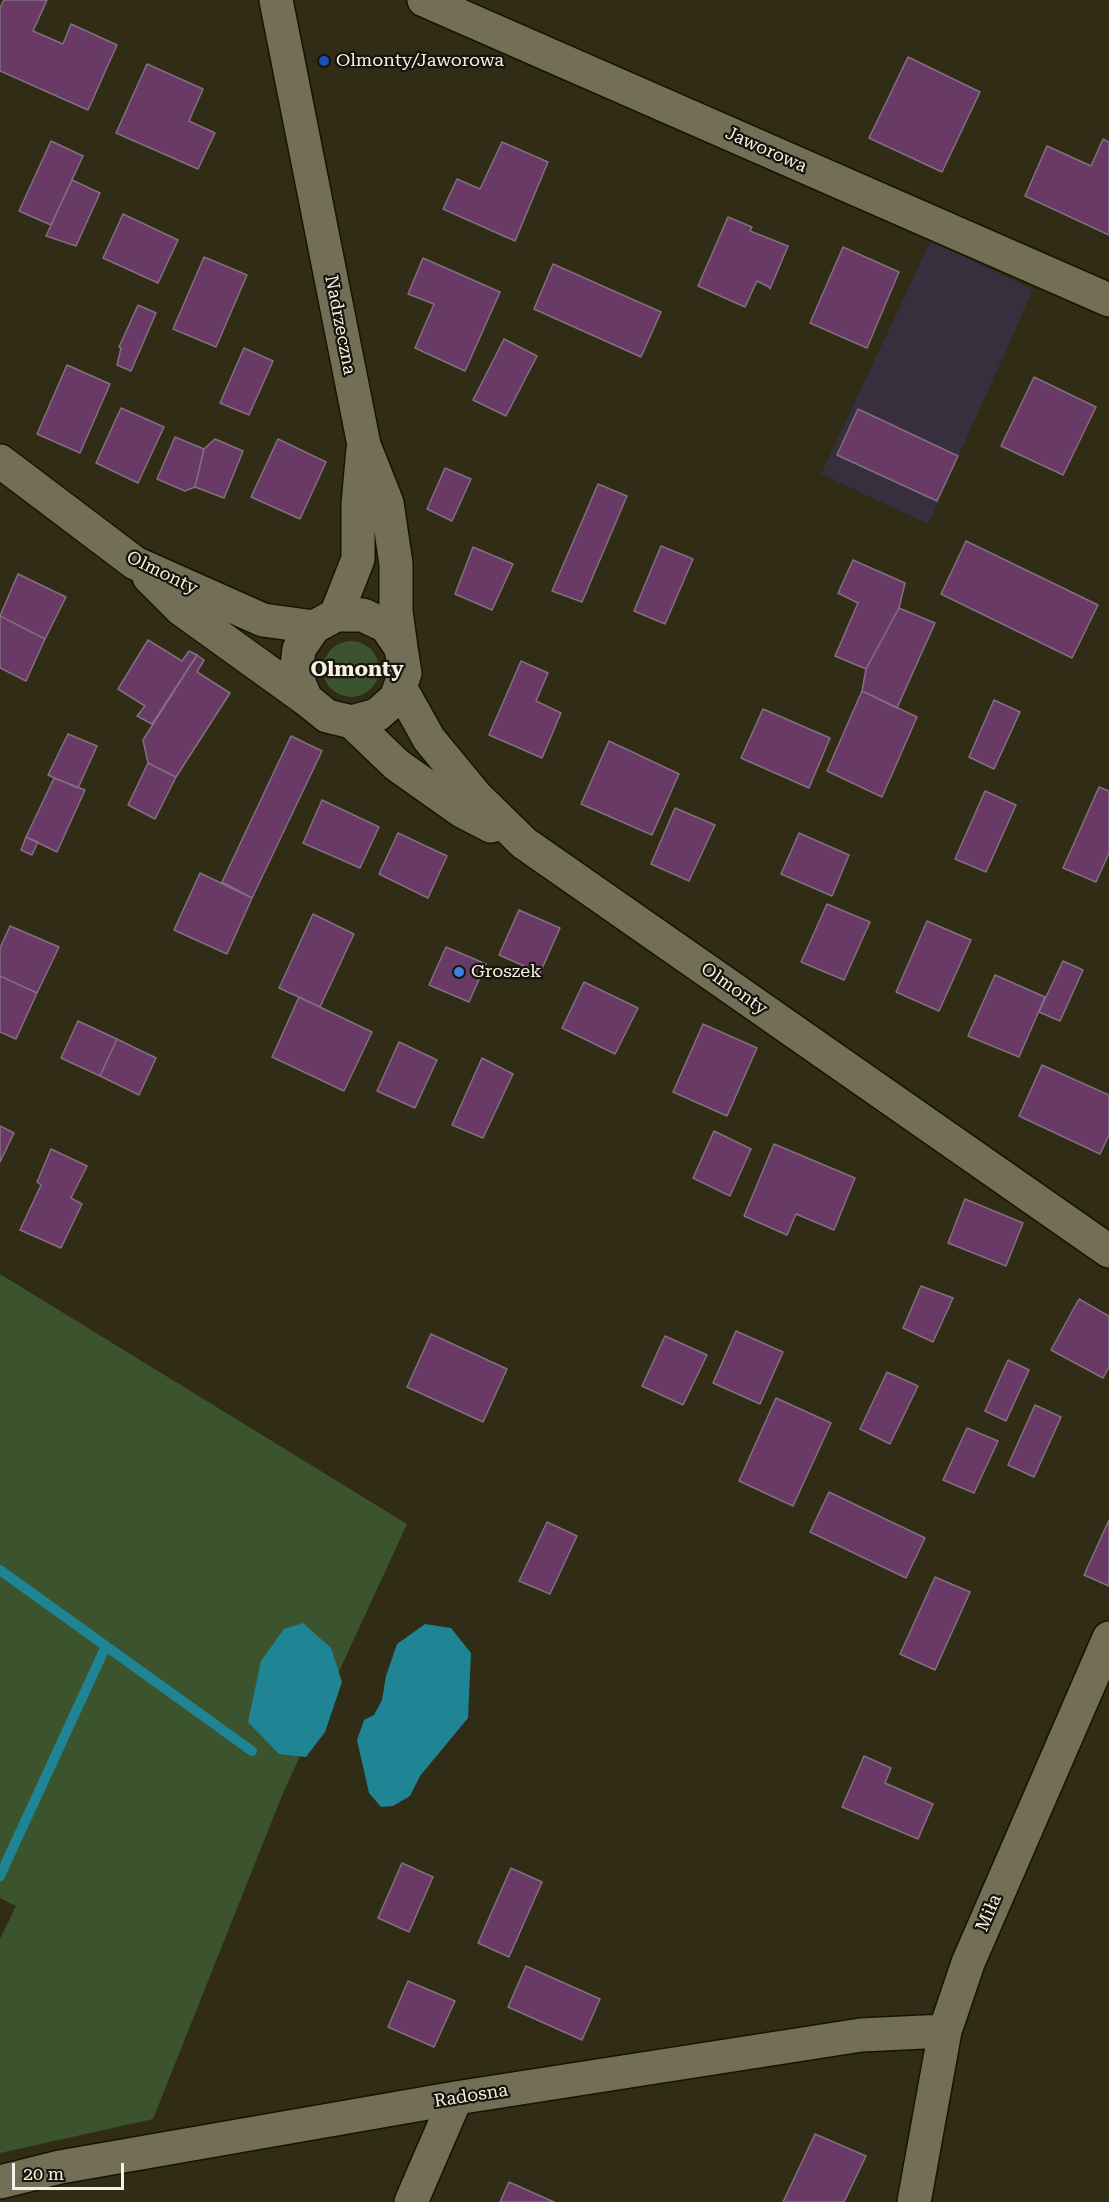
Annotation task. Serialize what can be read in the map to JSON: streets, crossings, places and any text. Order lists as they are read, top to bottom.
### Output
{
  "streets": {
    "street": [
      "Jaworowa",
      "Nadrzeczna",
      "Olmonty",
      "Miła",
      "Radosna"
    ]
  },
  "crossings": [
    ["Nadrzeczna", "Olmonty"],
    ["Miła", "Radosna"]
  ],
  "districts": ["Olmonty"],
  "places": ["Olmonty/Jaworowa", "Groszek"],
  "scale_bar": "20 m"
}
